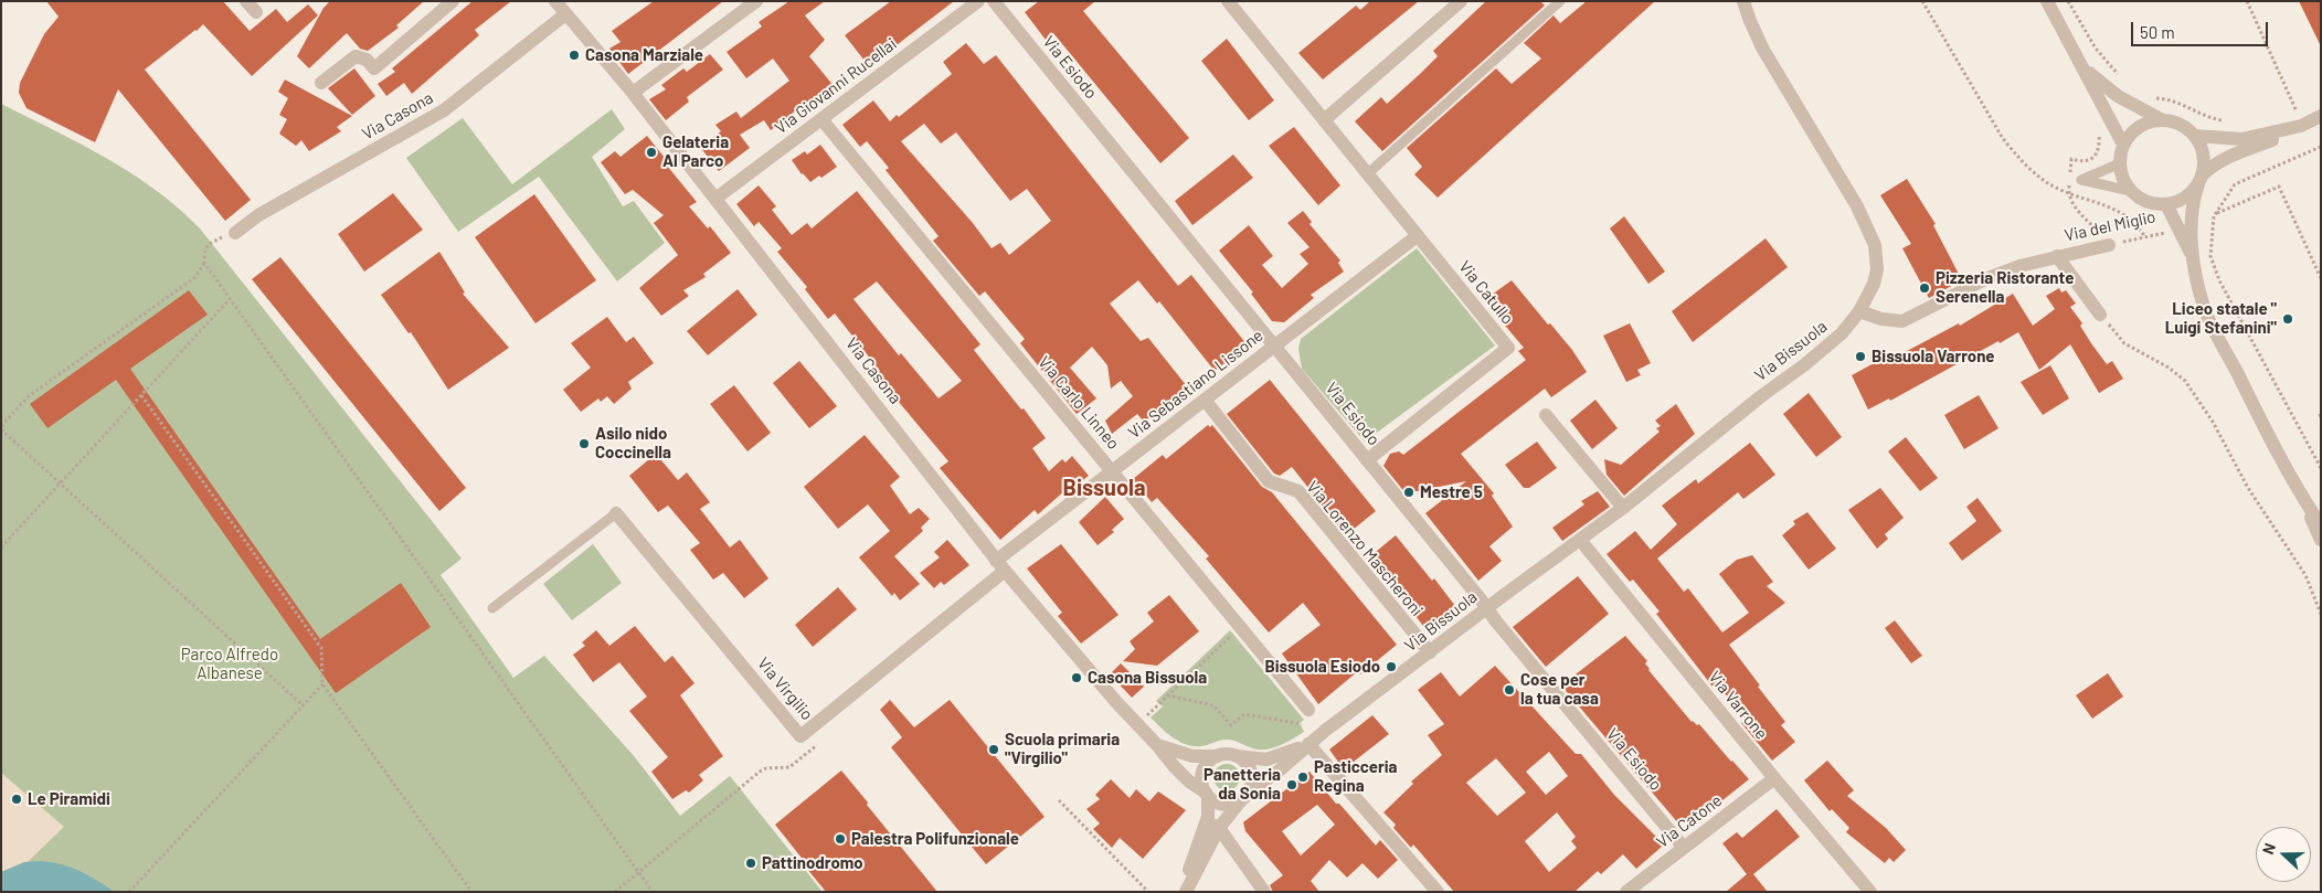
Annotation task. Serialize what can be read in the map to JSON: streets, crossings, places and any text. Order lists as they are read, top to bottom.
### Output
{
  "streets": {
    "street": [
      "Via Esiodo",
      "Via Giovanni Rucellai",
      "Via Casona",
      "Via del Miglio",
      "Via Catullo",
      "Via Bissuola",
      "Via Sebastiano Lissone",
      "Via Carlo Linneo",
      "Via Lorenzo Mascheroni",
      "Via Virgilio",
      "Via Varrone",
      "Via Catone"
    ]
  },
  "crossings": [
    ["Via Esiodo", "Via Catullo"],
    ["Via Esiodo", "Via Bissuola"],
    ["Via Esiodo", "Via Sebastiano Lissone"],
    ["Via Esiodo", "Via Catone"],
    ["Via Giovanni Rucellai", "Via Casona"],
    ["Via Giovanni Rucellai", "Via Carlo Linneo"],
    ["Via Casona", "Via Bissuola"],
    ["Via Casona", "Via Sebastiano Lissone"],
    ["Via Casona", "Via Virgilio"],
    ["Via del Miglio", "Via Bissuola"],
    ["Via Catullo", "Via Sebastiano Lissone"],
    ["Via Bissuola", "Via Lorenzo Mascheroni"],
    ["Via Bissuola", "Via Varrone"],
    ["Via Sebastiano Lissone", "Via Carlo Linneo"],
    ["Via Sebastiano Lissone", "Via Lorenzo Mascheroni"],
    ["Via Sebastiano Lissone", "Via Virgilio"],
    ["Via Varrone", "Via Catone"]
  ],
  "districts": ["Bissuola"],
  "parks": ["Parco Alfredo Albanese"],
  "places": [
    "Casona Marziale",
    "Gelateria Al Parco",
    "Pizzeria Ristorante Serenella",
    "Liceo statale \" Luigi Stefanini\"",
    "Bissuola Varrone",
    "Asilo nido Coccinella",
    "Mestre 5",
    "Bissuola Esiodo",
    "Casona Bissuola",
    "Cose per la tua casa",
    "Scuola primaria \"Virgilio\"",
    "Pasticceria Regina",
    "Panetteria da Sonia",
    "Le Piramidi",
    "Palestra Polifunzionale",
    "Pattinodromo"
  ],
  "scale_bar": "50 m",
  "north": "left"
}
